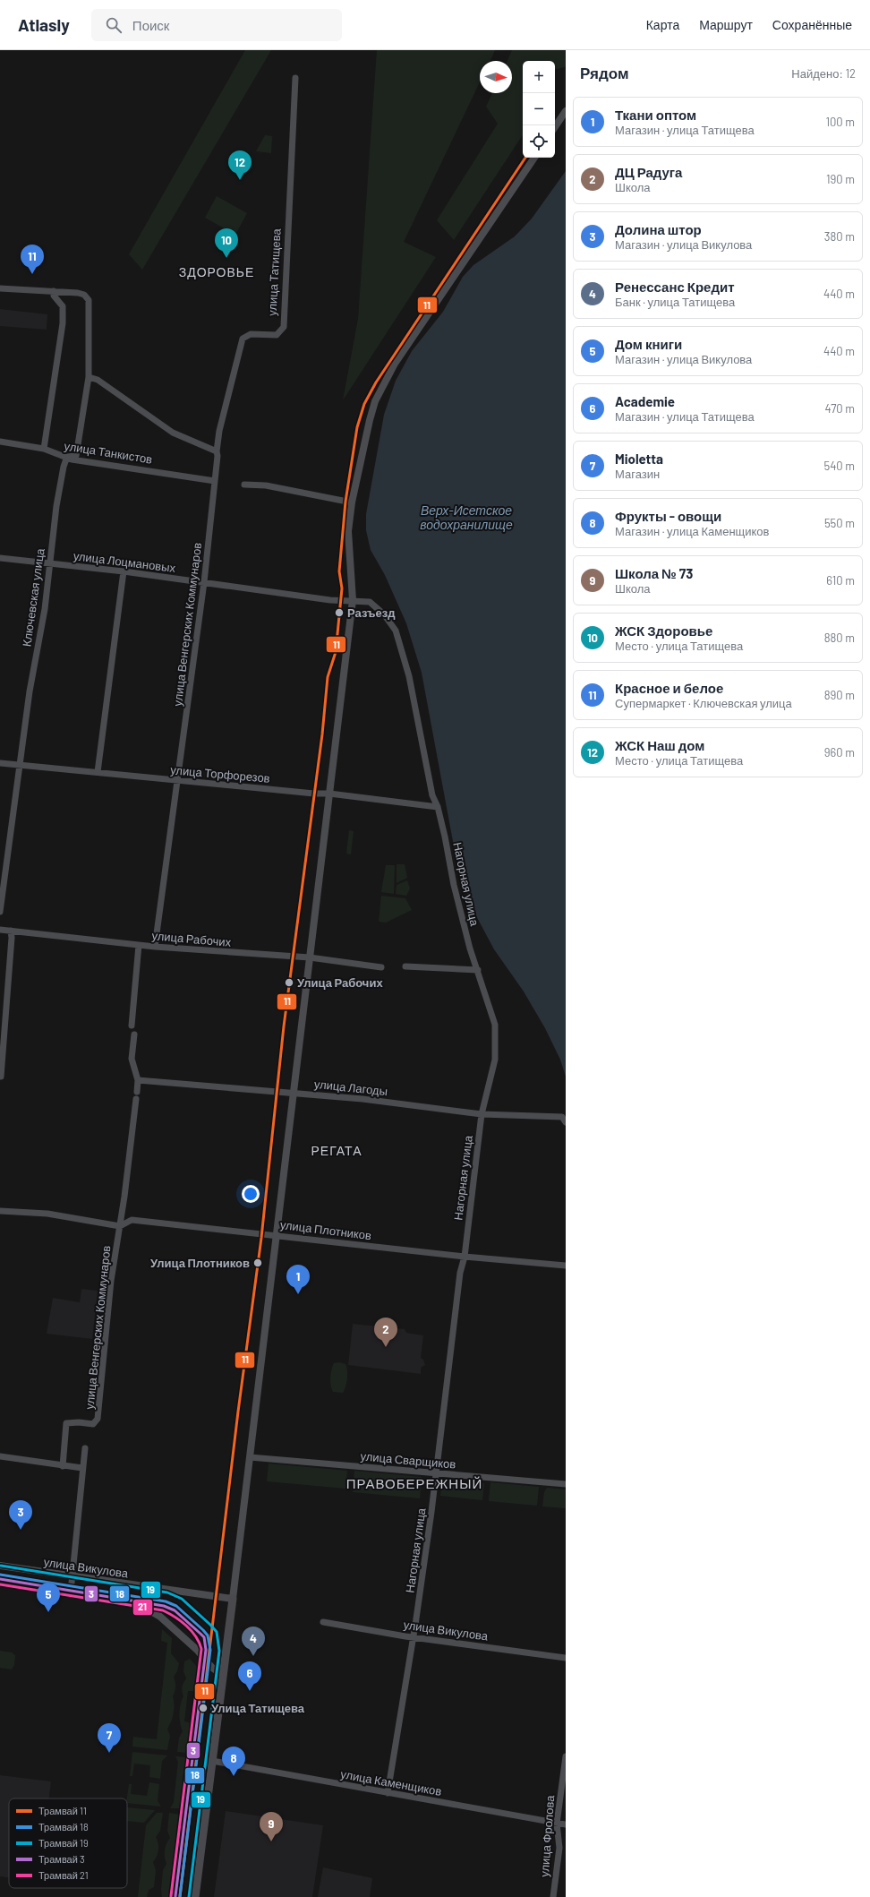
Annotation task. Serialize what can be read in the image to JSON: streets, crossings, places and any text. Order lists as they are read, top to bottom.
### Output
{
  "streets": {
    "street": [
      "улица Татищева",
      "улица Танкистов",
      "улица Лоцмановых",
      "Ключевская улица",
      "улица Венгерских Коммунаров",
      "улица Торфорезов",
      "Нагорная улица",
      "улица Рабочих",
      "улица Лагоды",
      "улица Плотников",
      "улица Сварщиков",
      "улица Викулова",
      "улица Каменщиков",
      "улица Фролова"
    ]
  },
  "crossings": [
    ["улица Татищева", "улица Венгерских Коммунаров"],
    ["улица Танкистов", "Ключевская улица"],
    ["улица Танкистов", "улица Венгерских Коммунаров"],
    ["улица Лоцмановых", "Ключевская улица"],
    ["улица Лоцмановых", "улица Венгерских Коммунаров"],
    ["улица Лоцмановых", "Нагорная улица"],
    ["Ключевская улица", "улица Торфорезов"],
    ["улица Венгерских Коммунаров", "улица Торфорезов"],
    ["улица Венгерских Коммунаров", "улица Рабочих"],
    ["улица Венгерских Коммунаров", "улица Плотников"],
    ["улица Торфорезов", "Нагорная улица"],
    ["Нагорная улица", "улица Лагоды"],
    ["Нагорная улица", "улица Плотников"],
    ["Нагорная улица", "улица Сварщиков"],
    ["Нагорная улица", "улица Викулова"],
    ["Нагорная улица", "улица Каменщиков"],
    ["улица Каменщиков", "улица Фролова"]
  ],
  "districts": ["ЗДОРОВЬЕ", "РЕГАТА", "ПРАВОБЕРЕЖНЫЙ"],
  "water": ["Верх-Исетское водохранилище"],
  "places": [
    "Разъезд",
    "Улица Рабочих",
    "Улица Плотников",
    "Улица Татищева"
  ],
  "lines": [
    "tram line 11",
    "tram line 19",
    "tram line 18",
    "tram line 3",
    "tram line 21"
  ],
  "legend": [
    "Трамвай 11",
    "Трамвай 18",
    "Трамвай 19",
    "Трамвай 3",
    "Трамвай 21"
  ],
  "north": "right",
  "page": {
    "header": "Atlasly",
    "search": "Поиск",
    "nav": ["Карта", "Маршрут", "Сохранённые"],
    "heading": ["Рядом", "Найдено: 12"],
    "map_buttons": ["+", "−"],
    "list": [
      {
        "mark": "1",
        "name": "Ткани оптом",
        "note": "Магазин · улица Татищева",
        "value": "100 m"
      },
      {
        "mark": "2",
        "name": "ДЦ Радуга",
        "note": "Школа",
        "value": "190 m"
      },
      {
        "mark": "3",
        "name": "Долина штор",
        "note": "Магазин · улица Викулова",
        "value": "380 m"
      },
      {
        "mark": "4",
        "name": "Ренессанс Кредит",
        "note": "Банк · улица Татищева",
        "value": "440 m"
      },
      {
        "mark": "5",
        "name": "Дом книги",
        "note": "Магазин · улица Викулова",
        "value": "440 m"
      },
      {
        "mark": "6",
        "name": "Academie",
        "note": "Магазин · улица Татищева",
        "value": "470 m"
      },
      {
        "mark": "7",
        "name": "Mioletta",
        "note": "Магазин",
        "value": "540 m"
      },
      {
        "mark": "8",
        "name": "Фрукты - овощи",
        "note": "Магазин · улица Каменщиков",
        "value": "550 m"
      },
      {
        "mark": "9",
        "name": "Школа № 73",
        "note": "Школа",
        "value": "610 m"
      },
      {
        "mark": "10",
        "name": "ЖСК Здоровье",
        "note": "Место · улица Татищева",
        "value": "880 m"
      },
      {
        "mark": "11",
        "name": "Красное и белое",
        "note": "Супермаркет · Ключевская улица",
        "value": "890 m"
      },
      {
        "mark": "12",
        "name": "ЖСК Наш дом",
        "note": "Место · улица Татищева",
        "value": "960 m"
      }
    ],
    "pins": [
      "12",
      "10",
      "11",
      "1",
      "2",
      "3",
      "5",
      "4",
      "6",
      "7",
      "8",
      "9"
    ]
  }
}
